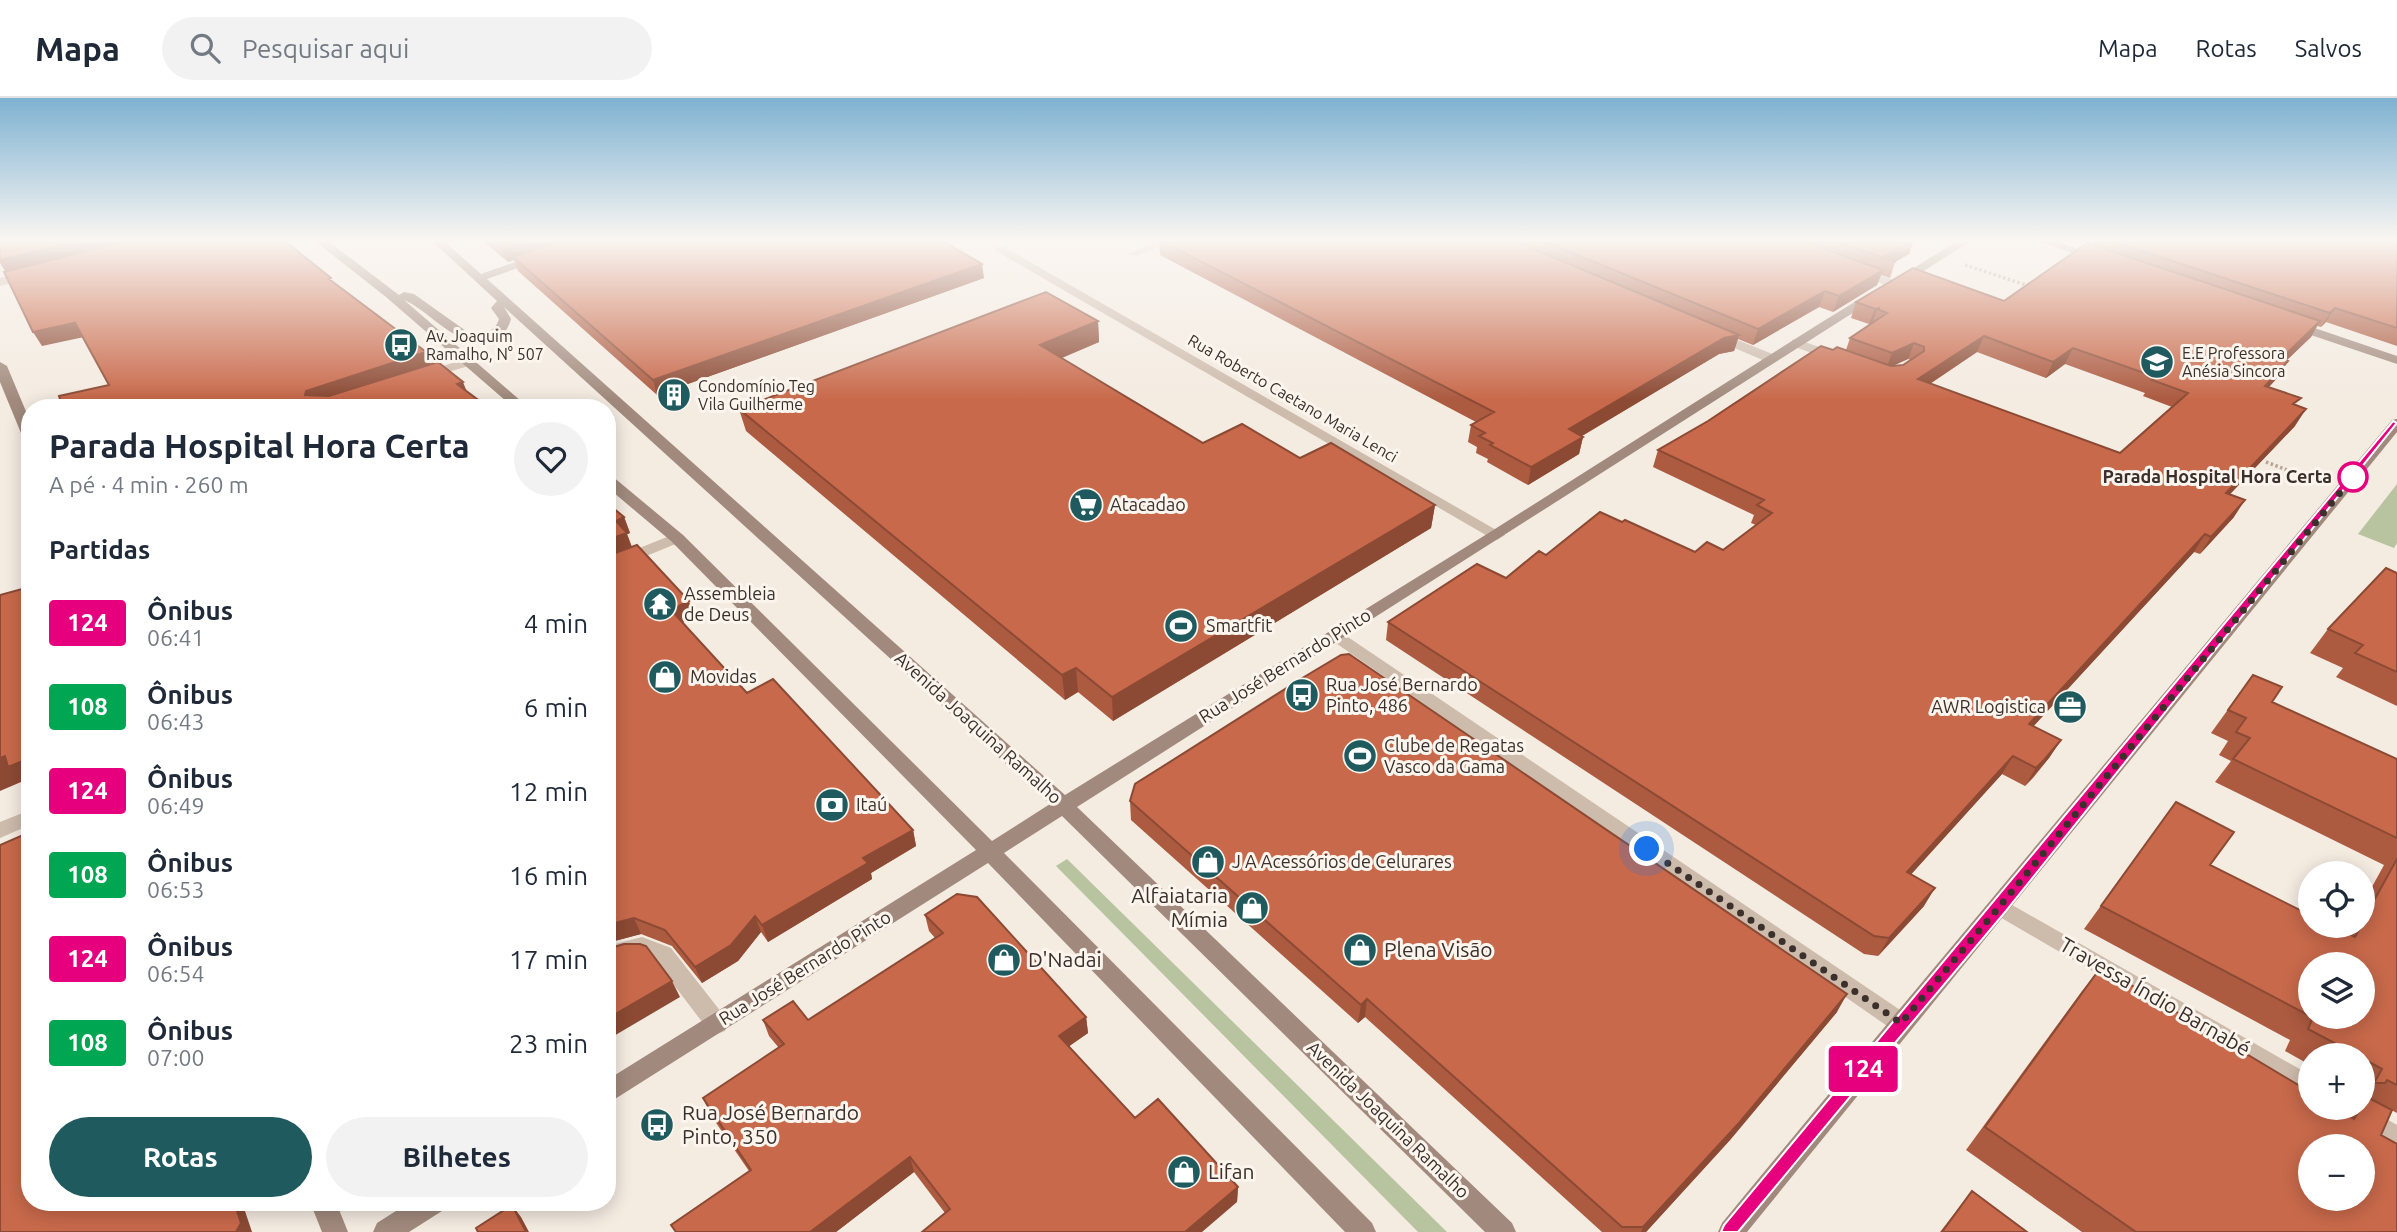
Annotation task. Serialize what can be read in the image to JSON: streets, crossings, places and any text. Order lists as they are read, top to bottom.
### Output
{
  "streets": {
    "street": [
      "Rua Roberto Caetano Maria Lenci",
      "Rua José Bernardo Pinto",
      "Avenida Joaquina Ramalho",
      "Travessa Índio Barnabé"
    ]
  },
  "crossings": [
    ["Rua Roberto Caetano Maria Lenci", "Rua José Bernardo Pinto"],
    ["Rua José Bernardo Pinto", "Avenida Joaquina Ramalho"]
  ],
  "places": {
    "bus stop": ["Av. Joaquim Ramalho, N° 507", "Rua José Bernardo Pinto, 486", "Rua José Bernardo Pinto, 350"],
    "school or university": ["E.E Professora Anésia Sincora"],
    "building": ["Condomínio Teg Vila Guilherme"],
    "other": ["Parada Hospital Hora Certa"],
    "supermarket": ["Atacadao"],
    "temple": ["Assembleia de Deus"],
    "sports": ["Smartfit", "Clube de Regatas Vasco da Gama"],
    "shop": [
      "Movidas",
      "J A Acessórios de Celurares",
      "Alfaiataria Mímia",
      "Plena Visão",
      "D'Nadai",
      "Lifan"
    ],
    "office": ["AWR Logistica"],
    "bank": ["Itaú"]
  },
  "lines": ["bus line 124"],
  "page": {
    "header": "Mapa",
    "search": "Pesquisar aqui",
    "nav": ["Mapa", "Rotas", "Salvos"],
    "on_map": "124",
    "heading": [
      ["Parada Hospital Hora Certa", "A pé · 4 min · 260 m"],
      "Partidas"
    ],
    "list": [
      {
        "mark": "124",
        "name": "Ônibus",
        "note": "06:41",
        "value": "4 min"
      },
      {
        "mark": "108",
        "name": "Ônibus",
        "note": "06:43",
        "value": "6 min"
      },
      {
        "mark": "124",
        "name": "Ônibus",
        "note": "06:49",
        "value": "12 min"
      },
      {
        "mark": "108",
        "name": "Ônibus",
        "note": "06:53",
        "value": "16 min"
      },
      {
        "mark": "124",
        "name": "Ônibus",
        "note": "06:54",
        "value": "17 min"
      },
      {
        "mark": "108",
        "name": "Ônibus",
        "note": "07:00",
        "value": "23 min"
      }
    ],
    "map_buttons": ["+", "−"],
    "buttons": ["Rotas", "Bilhetes"]
  }
}
